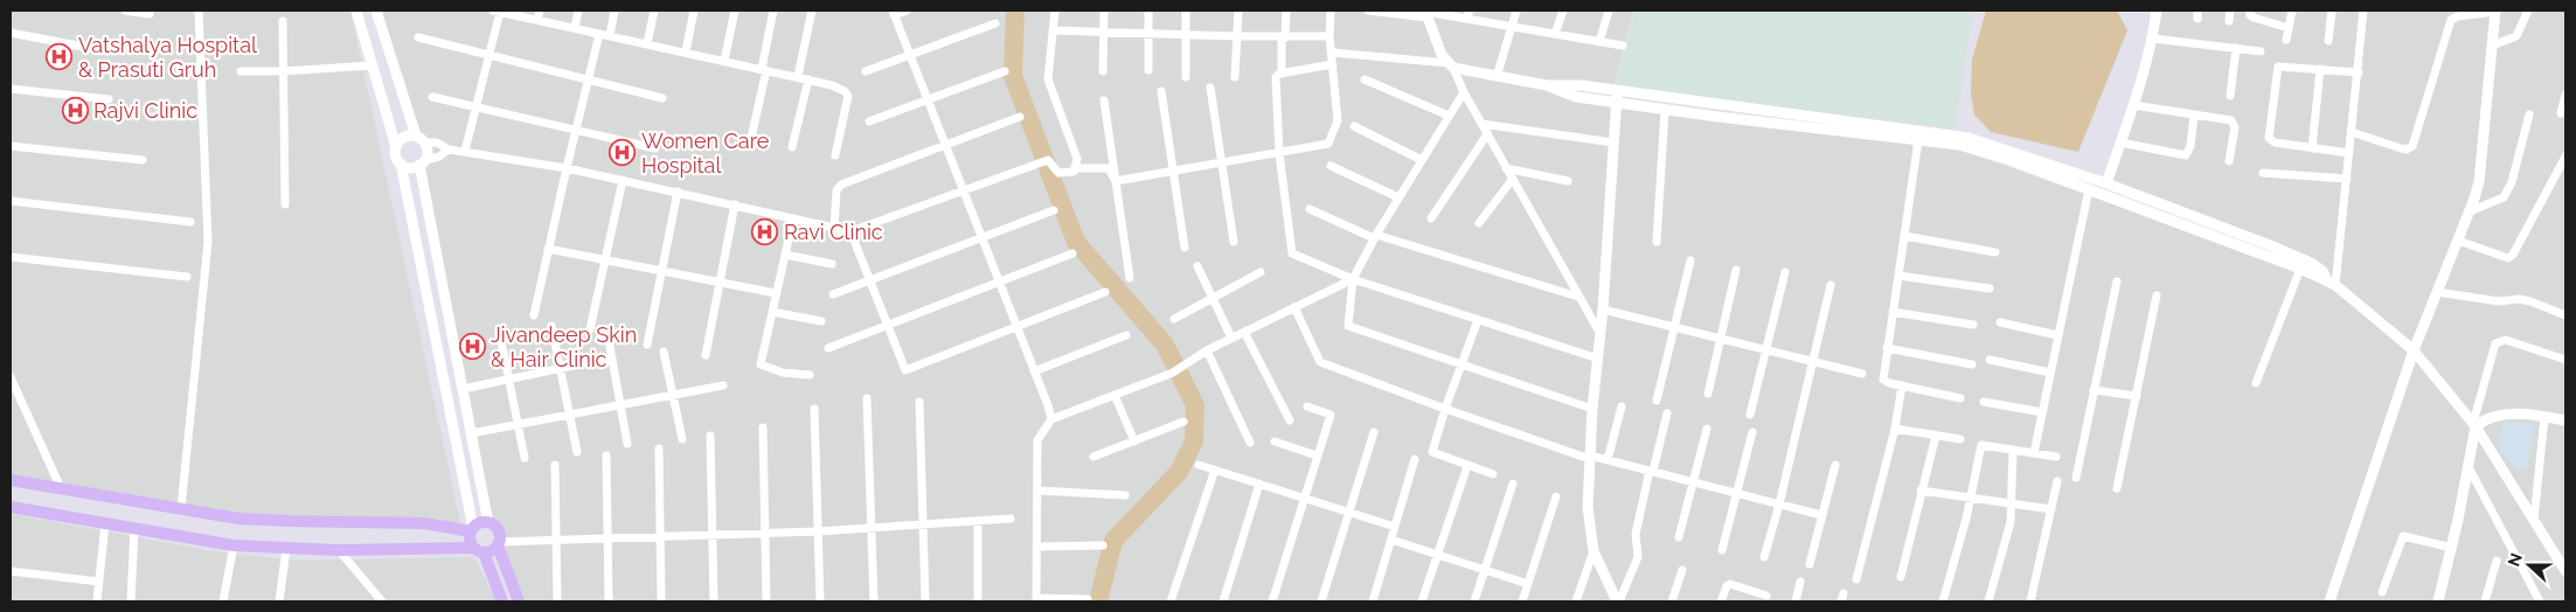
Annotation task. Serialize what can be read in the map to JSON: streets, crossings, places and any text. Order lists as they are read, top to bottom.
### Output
{
  "places": {
    "hospital": [
      "Vatshalya Hospital & Prasuti Gruh",
      "Rajvi Clinic",
      "Women Care Hospital",
      "Ravi Clinic",
      "Jivandeep Skin & Hair Clinic"
    ]
  },
  "north": "left"
}
